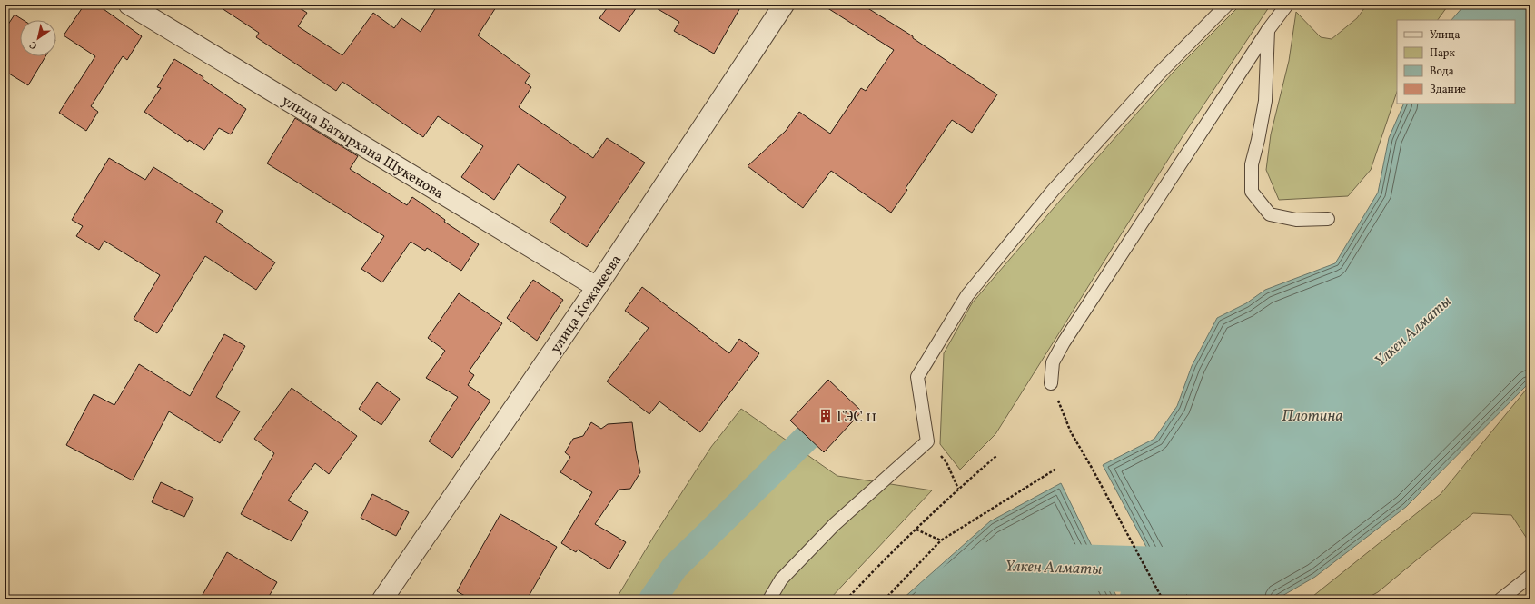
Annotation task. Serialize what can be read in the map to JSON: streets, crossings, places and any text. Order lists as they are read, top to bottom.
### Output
{
  "streets": {
    "street": ["улица Батырхана Шукенова", "улица Кожакеева"]
  },
  "crossings": [
    ["улица Батырхана Шукенова", "улица Кожакеева"]
  ],
  "water": ["Үлкен Алматы", "Плотина"],
  "places": {
    "building": ["ГЭС 11"]
  },
  "legend": [
    "Улица",
    "Парк",
    "Вода",
    "Здание"
  ],
  "north": "bottom left"
}
